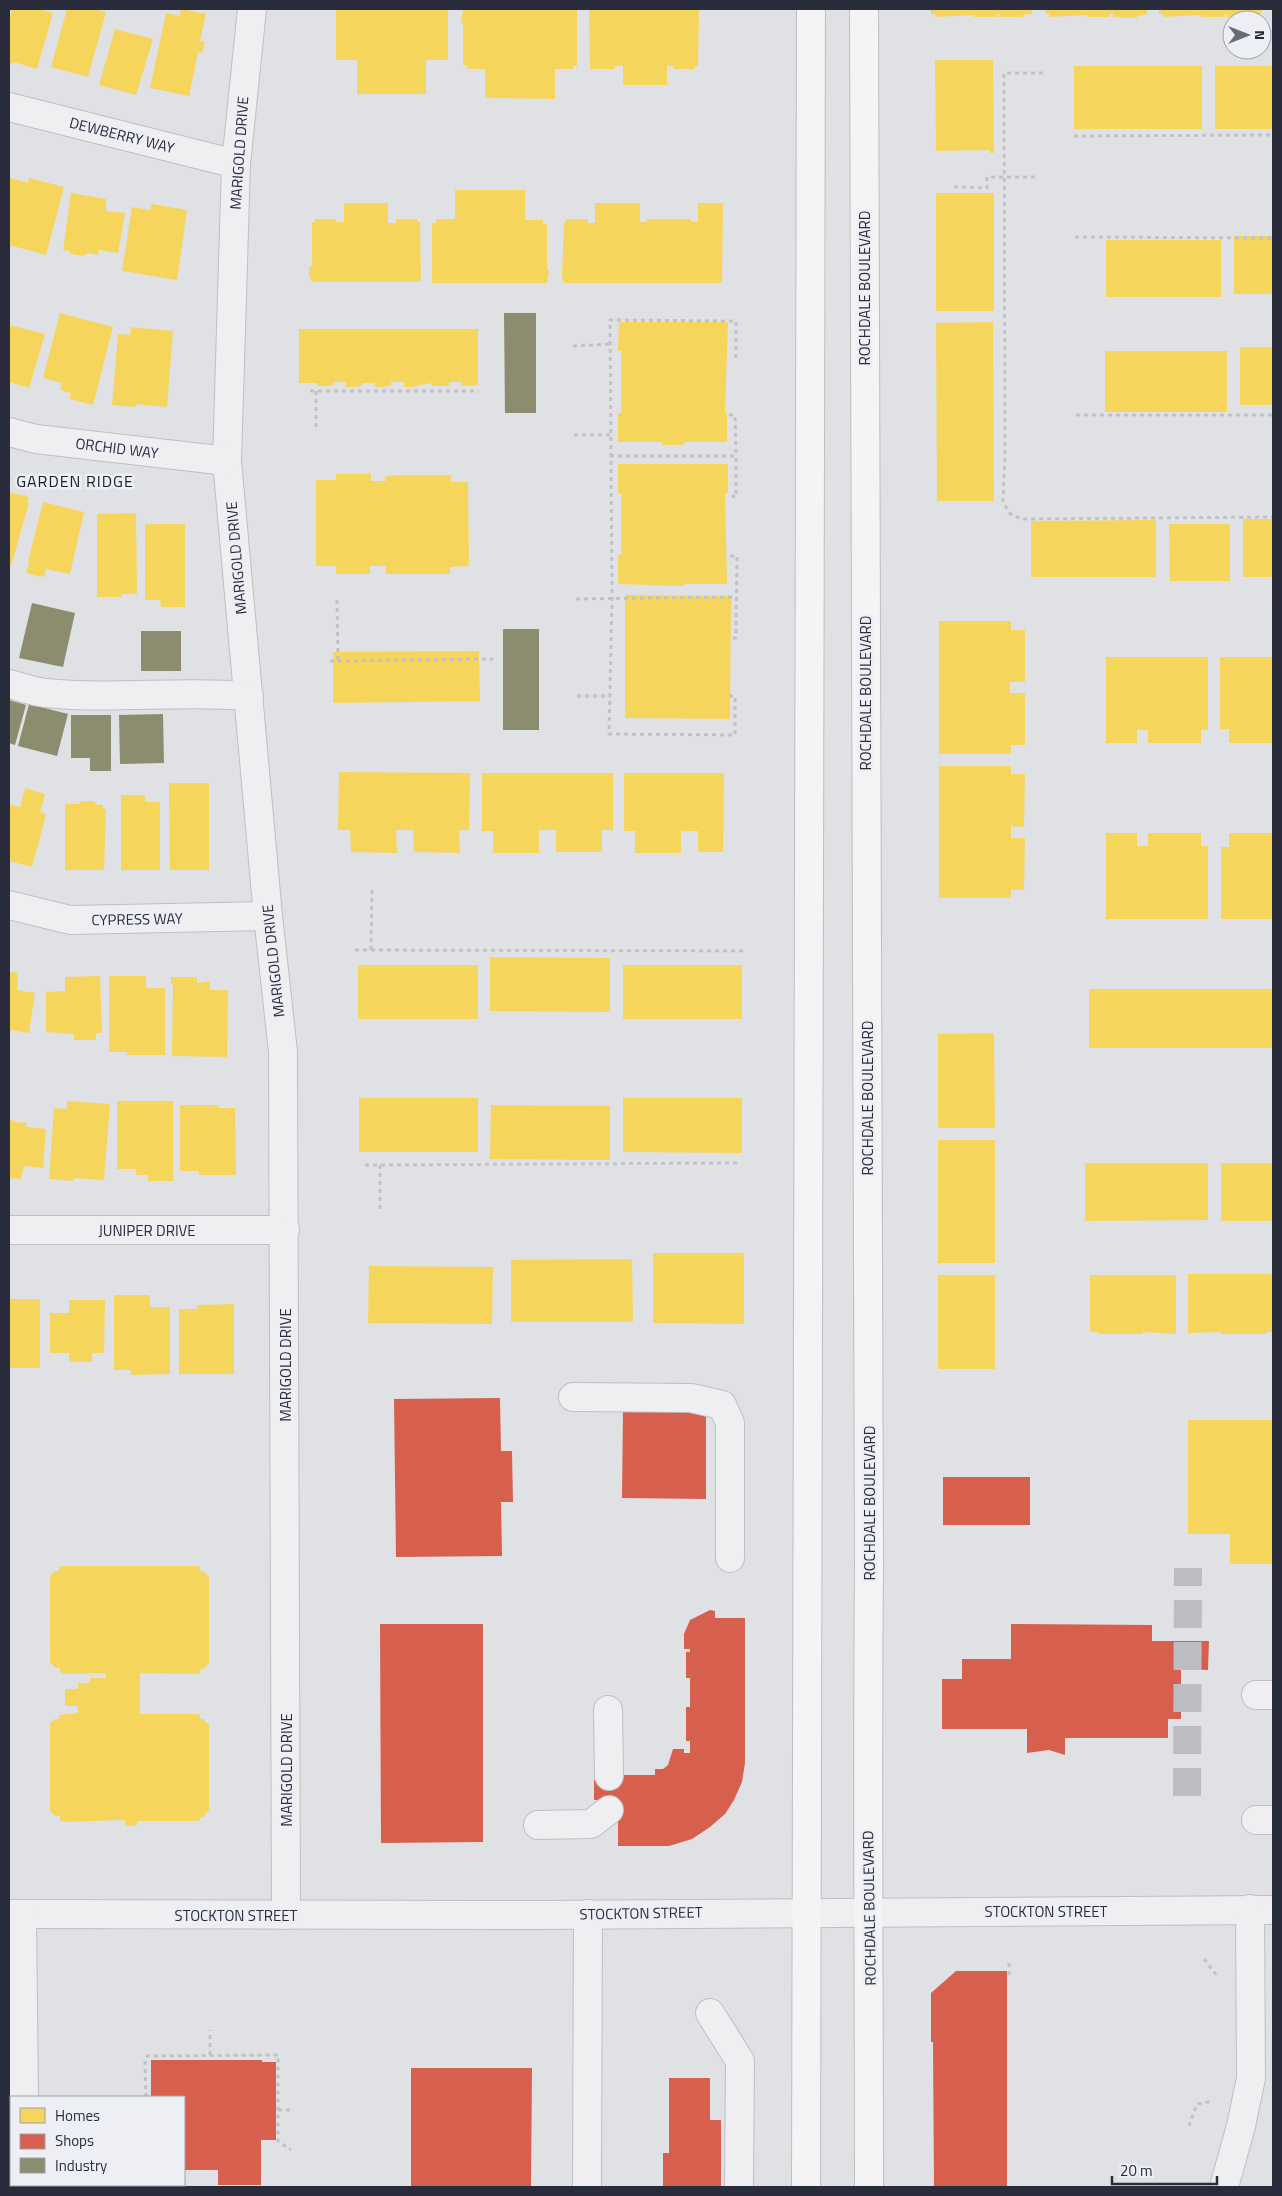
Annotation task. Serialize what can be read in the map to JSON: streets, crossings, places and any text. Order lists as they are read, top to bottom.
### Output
{
  "streets": {
    "main road": ["ROCHDALE BOULEVARD"],
    "street": [
      "DEWBERRY WAY",
      "MARIGOLD DRIVE",
      "ORCHID WAY",
      "CYPRESS WAY",
      "JUNIPER DRIVE",
      "STOCKTON STREET"
    ]
  },
  "crossings": [
    ["DEWBERRY WAY", "MARIGOLD DRIVE"],
    ["MARIGOLD DRIVE", "ORCHID WAY"],
    ["MARIGOLD DRIVE", "CYPRESS WAY"],
    ["MARIGOLD DRIVE", "JUNIPER DRIVE"],
    ["MARIGOLD DRIVE", "STOCKTON STREET"],
    ["ROCHDALE BOULEVARD", "STOCKTON STREET"]
  ],
  "districts": ["GARDEN RIDGE"],
  "legend": ["Homes", "Shops", "Industry"],
  "scale_bar": "20 m",
  "north": "right"
}
